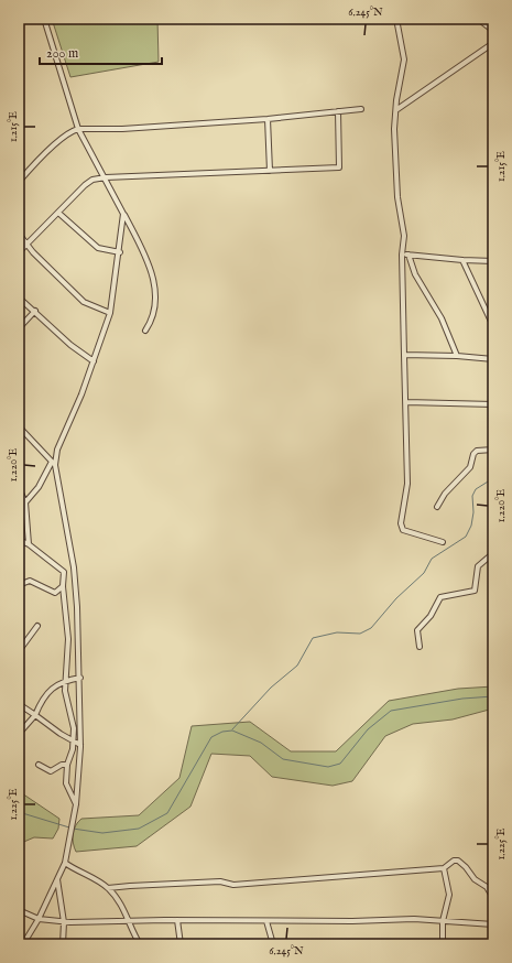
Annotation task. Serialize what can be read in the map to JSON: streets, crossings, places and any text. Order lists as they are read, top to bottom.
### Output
{
  "scale_bar": "200 m",
  "coordinates": [
    "6.245°N",
    "1.215°E",
    "1.220°E",
    "1.225°E"
  ]
}
